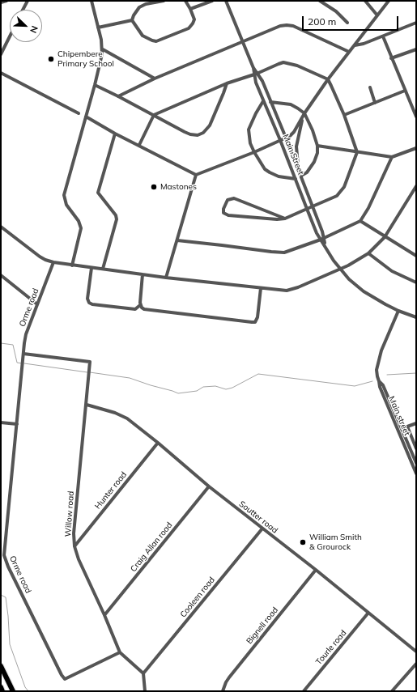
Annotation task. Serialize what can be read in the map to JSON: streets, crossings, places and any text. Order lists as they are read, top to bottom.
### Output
{
  "streets": {
    "street": [
      "Main Street",
      "Orme road",
      "Main street",
      "Hunter road",
      "Willow road",
      "Soutter road",
      "Craig Allan road",
      "Cooleen road",
      "Bignell road",
      "Tourle road"
    ]
  },
  "crossings": [
    ["Main Street", "Main street"],
    ["Orme road", "Willow road"],
    ["Hunter road", "Willow road"],
    ["Hunter road", "Soutter road"],
    ["Willow road", "Soutter road"],
    ["Willow road", "Craig Allan road"],
    ["Willow road", "Cooleen road"],
    ["Soutter road", "Craig Allan road"],
    ["Soutter road", "Cooleen road"],
    ["Soutter road", "Bignell road"],
    ["Soutter road", "Tourle road"]
  ],
  "places": ["Chipembere Primary School", "Mastones", "William Smith & Grourock"],
  "scale_bar": "200 m",
  "north": "bottom right"
}
